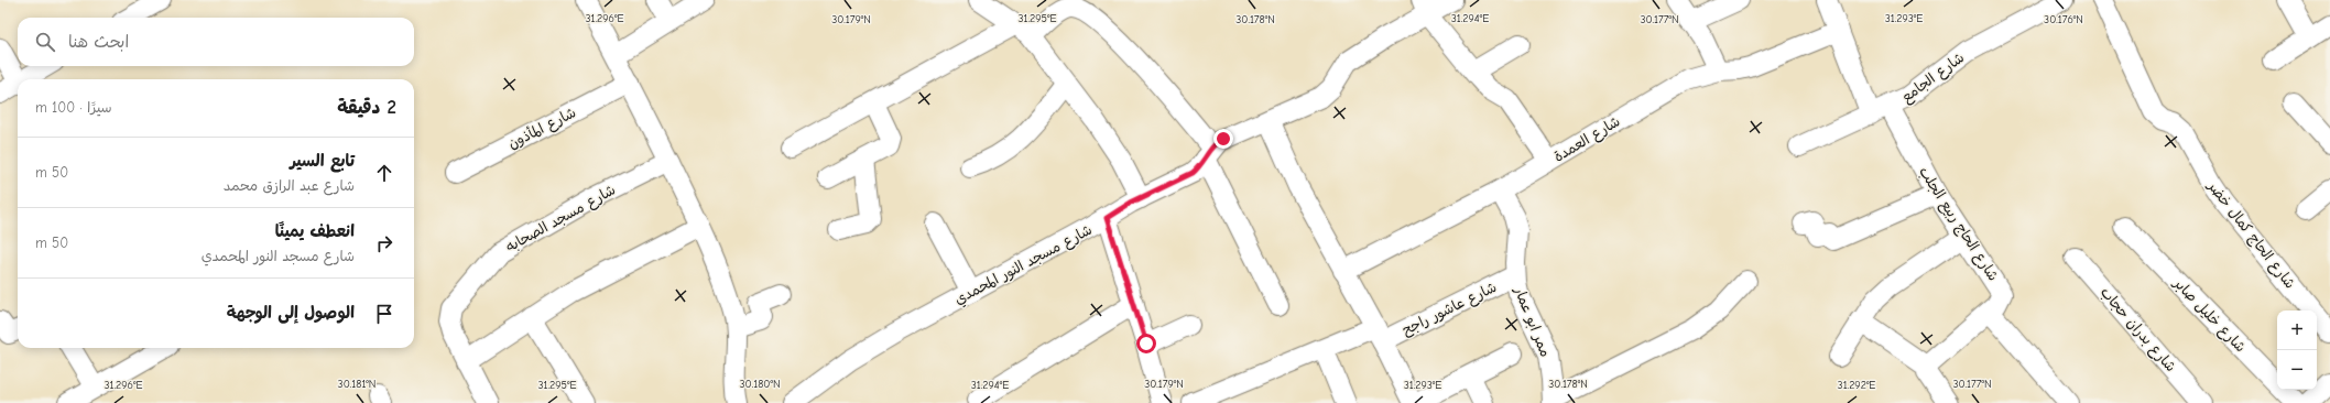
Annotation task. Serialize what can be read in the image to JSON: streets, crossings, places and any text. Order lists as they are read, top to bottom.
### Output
{
  "streets": {
    "street": [
      "شارع الجامع",
      "شارع المأذون",
      "شارع العمدة",
      "شارع مسجد الصحابه",
      "شارع الحاج ربيع الجلب",
      "شارع الحاج كمال خضر",
      "شارع مسجد النور المحمدي",
      "شارع عاشور راجح",
      "شارع خليل صابر",
      "ممر ابو عمار",
      "شارع بدران حجاب"
    ]
  },
  "crossings": [
    ["شارع الجامع", "شارع الحاج ربيع الجلب"],
    ["شارع العمدة", "ممر ابو عمار"],
    ["شارع عاشور راجح", "ممر ابو عمار"]
  ],
  "page": {
    "search": "ابحث هنا",
    "heading": ["2 دقيقة", "سيرًا · 100 m"],
    "list": [
      ["تابع السير", "شارع عبد الرازق محمد", "50 m"],
      ["انعطف يمينًا", "شارع مسجد النور المحمدي", "50 m"],
      "الوصول إلى الوجهة"
    ],
    "map_buttons": ["+", "−"]
  },
  "coordinates": [
    "31.296°E",
    "31.295°E",
    "31.294°E",
    "31.293°E",
    "30.179°N",
    "30.178°N",
    "30.177°N",
    "30.176°N",
    "30.181°N",
    "30.180°N",
    "31.292°E"
  ]
}
